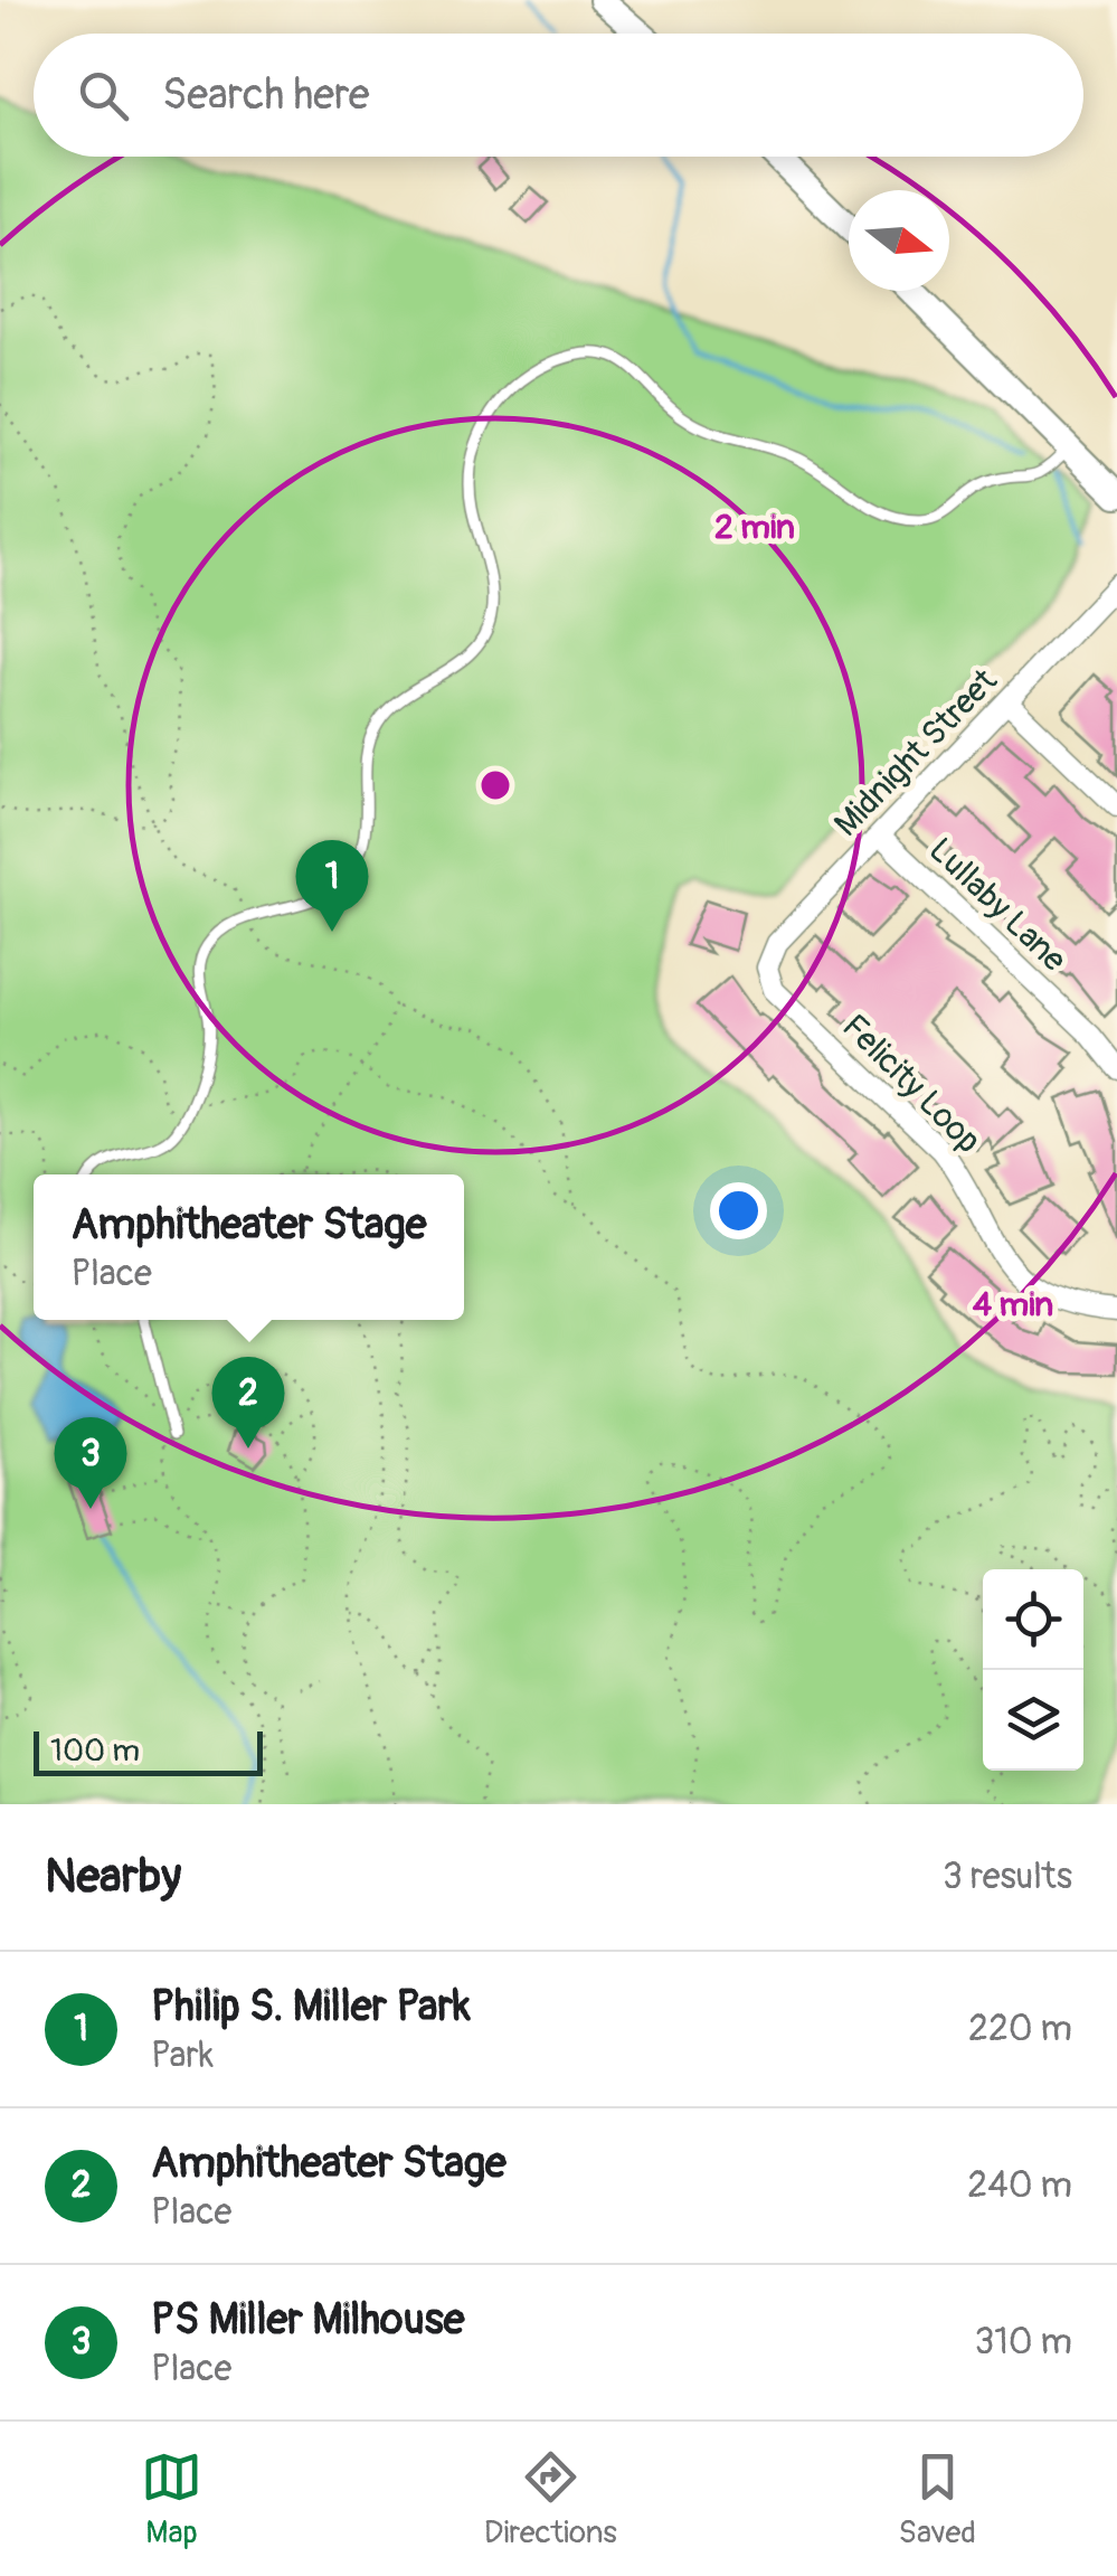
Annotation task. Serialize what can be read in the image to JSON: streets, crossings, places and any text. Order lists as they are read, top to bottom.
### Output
{
  "streets": {
    "street": ["Midnight Street", "Lullaby Lane", "Felicity Loop"]
  },
  "crossings": [
    ["Midnight Street", "Lullaby Lane"],
    ["Midnight Street", "Felicity Loop"]
  ],
  "scale_bar": "100 m",
  "north": "right",
  "page": {
    "search": "Search here",
    "pins": ["1", "2", "3"],
    "popup": ["Amphitheater Stage", "Place"],
    "scale": "100 m",
    "heading": ["Nearby", "3 results"],
    "list": [
      {
        "mark": "1",
        "name": "Philip S. Miller Park",
        "note": "Park",
        "value": "220 m"
      },
      {
        "mark": "2",
        "name": "Amphitheater Stage",
        "note": "Place",
        "value": "240 m"
      },
      {
        "mark": "3",
        "name": "PS Miller Milhouse",
        "note": "Place",
        "value": "310 m"
      }
    ],
    "nav": ["Map", "Directions", "Saved"]
  },
  "rings": ["2 min", "4 min"]
}
